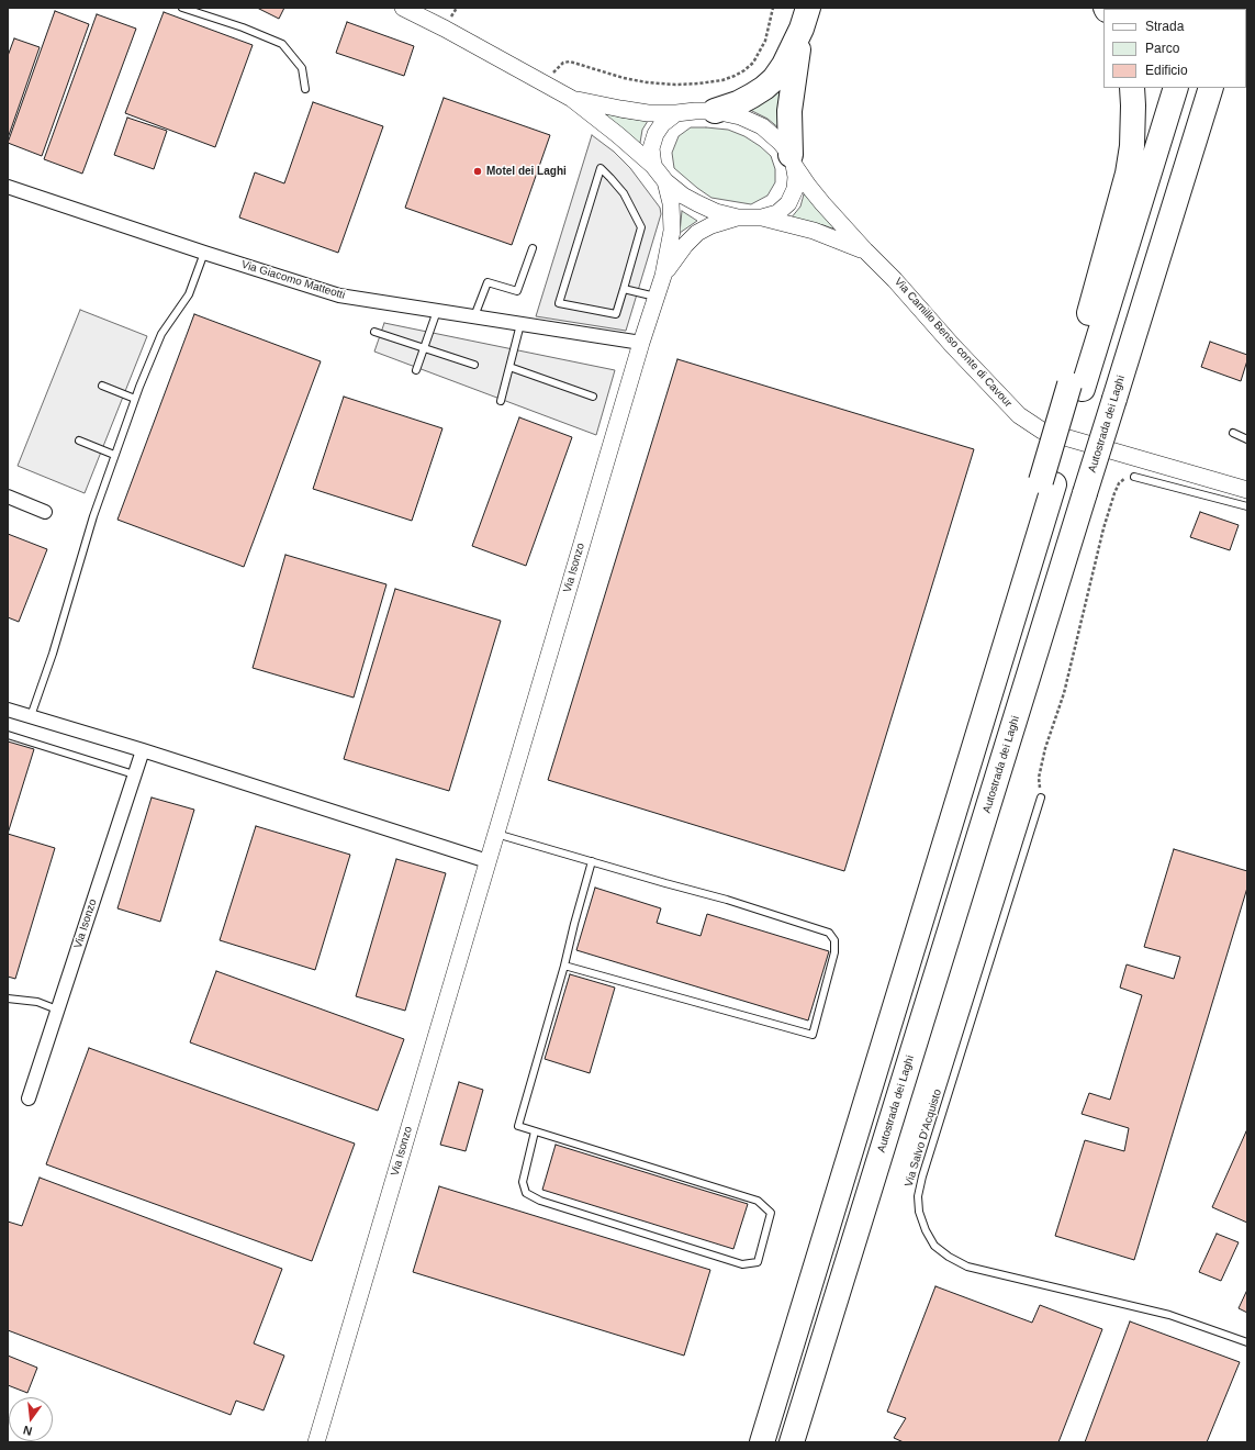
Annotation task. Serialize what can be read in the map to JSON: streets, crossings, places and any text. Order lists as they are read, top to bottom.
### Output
{
  "streets": {
    "highway": ["Autostrada dei Laghi"],
    "street": ["Via Giacomo Matteotti", "Via Camillo Benso conte di Cavour", "Via Isonzo"],
    "lane": ["Via Salvo D'Acquisto"]
  },
  "crossings": [
    ["Via Giacomo Matteotti", "Via Isonzo"],
    ["Via Camillo Benso conte di Cavour", "Via Isonzo"]
  ],
  "places": ["Motel dei Laghi"],
  "legend": ["Strada", "Parco", "Edificio"],
  "north": "bottom"
}
